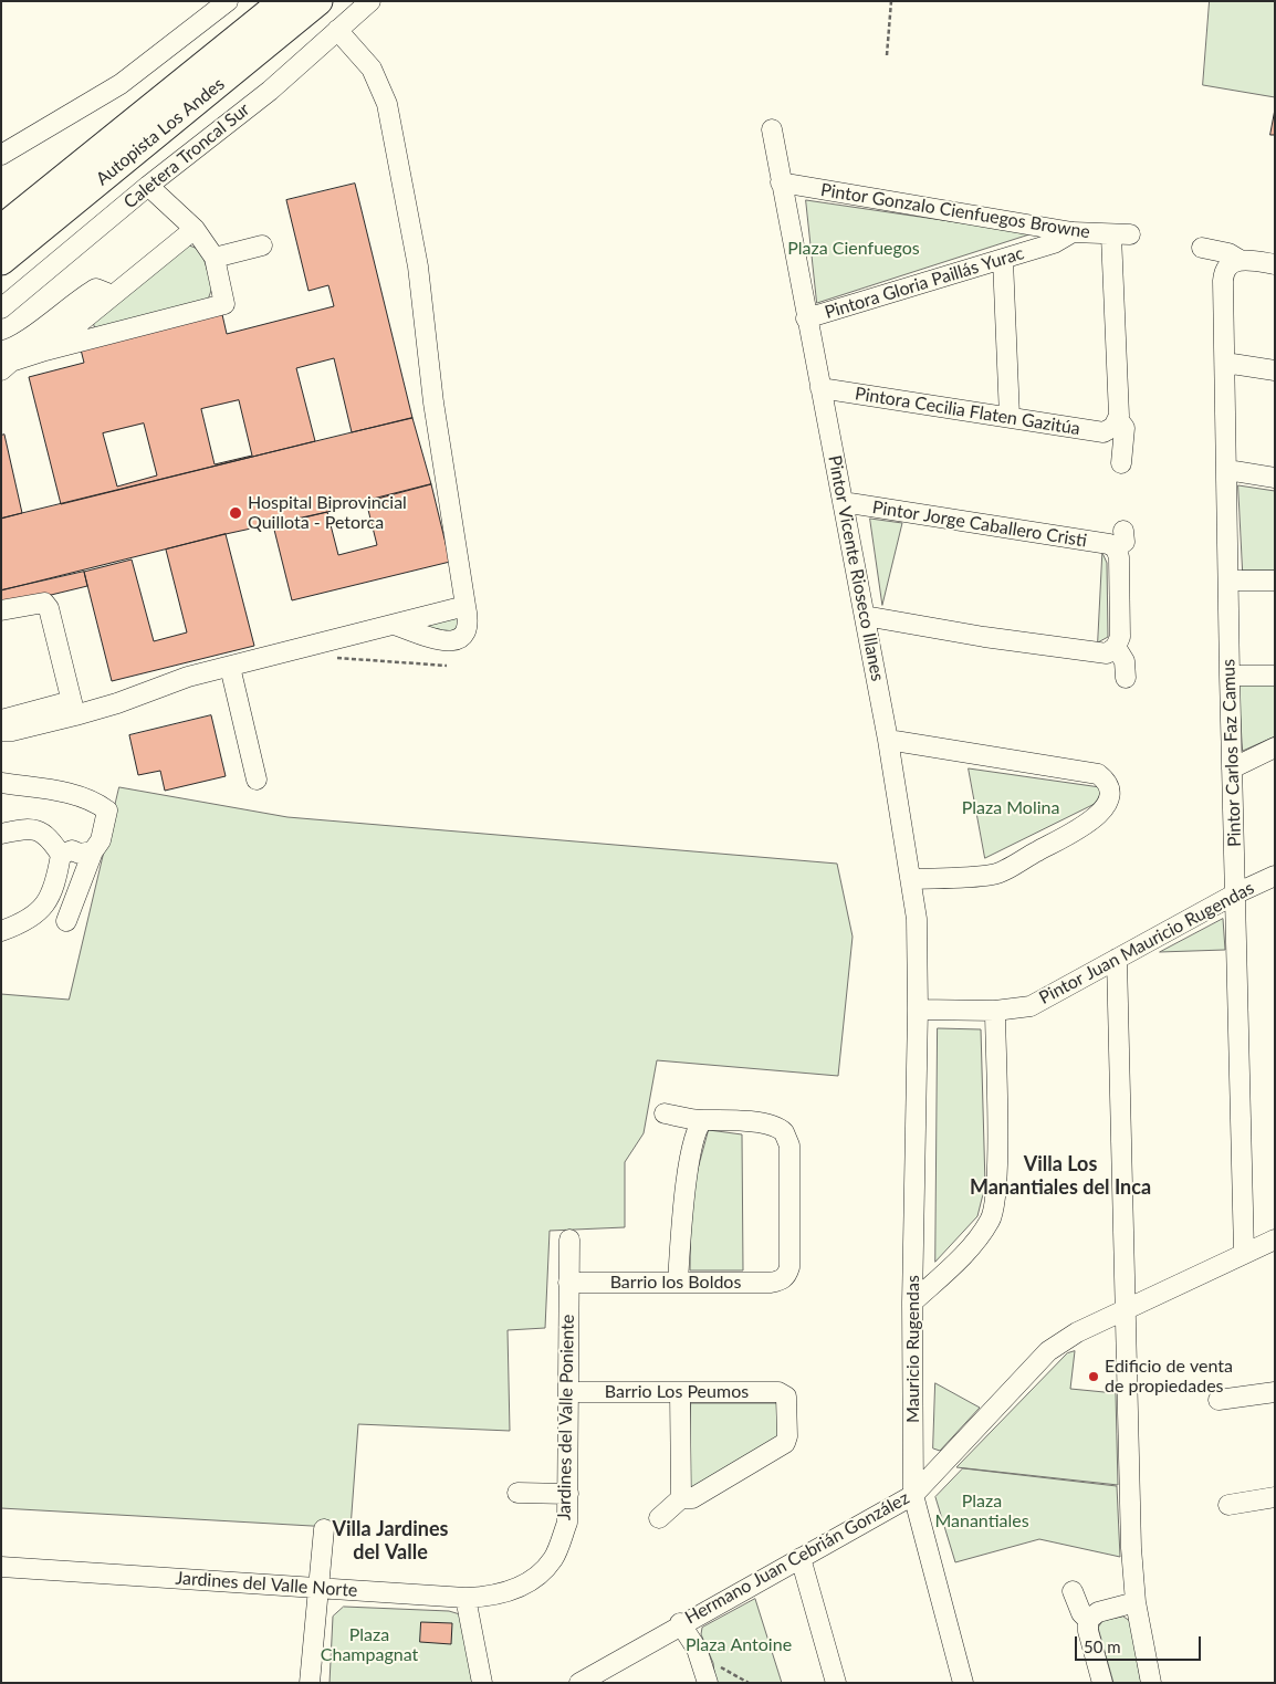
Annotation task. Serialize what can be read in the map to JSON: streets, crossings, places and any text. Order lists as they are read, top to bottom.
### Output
{
  "streets": {
    "highway": ["Autopista Los Andes"],
    "street": [
      "Caletera Troncal Sur",
      "Pintor Gonzalo Cienfuegos Browne",
      "Pintora Gloria Paillás Yurac",
      "Pintora Cecilia Flaten Gazitúa",
      "Pintor Jorge Caballero Cristi",
      "Pintor Vicente Rioseco Illanes",
      "Pintor Carlos Faz Camus",
      "Pintor Juan Mauricio Rugendas",
      "Barrio los Boldos",
      "Mauricio Rugendas",
      "Barrio Los Peumos",
      "Jardines del Valle Poniente",
      "Hermano Juan Cebrián González",
      "Jardines del Valle Norte"
    ]
  },
  "crossings": [
    ["Pintor Gonzalo Cienfuegos Browne", "Pintora Gloria Paillás Yurac"],
    ["Pintor Gonzalo Cienfuegos Browne", "Pintora Cecilia Flaten Gazitúa"],
    ["Pintor Gonzalo Cienfuegos Browne", "Pintor Vicente Rioseco Illanes"],
    ["Pintora Gloria Paillás Yurac", "Pintor Vicente Rioseco Illanes"],
    ["Pintora Cecilia Flaten Gazitúa", "Pintor Vicente Rioseco Illanes"],
    ["Pintor Jorge Caballero Cristi", "Pintor Vicente Rioseco Illanes"],
    ["Pintor Vicente Rioseco Illanes", "Pintor Juan Mauricio Rugendas"],
    ["Pintor Vicente Rioseco Illanes", "Mauricio Rugendas"],
    ["Pintor Carlos Faz Camus", "Pintor Juan Mauricio Rugendas"],
    ["Pintor Carlos Faz Camus", "Hermano Juan Cebrián González"],
    ["Pintor Juan Mauricio Rugendas", "Mauricio Rugendas"],
    ["Barrio los Boldos", "Jardines del Valle Poniente"],
    ["Mauricio Rugendas", "Hermano Juan Cebrián González"],
    ["Barrio Los Peumos", "Jardines del Valle Poniente"],
    ["Jardines del Valle Poniente", "Jardines del Valle Norte"]
  ],
  "districts": ["Villa Los Manantiales del Inca", "Villa Jardines del Valle"],
  "parks": [
    "Plaza Cienfuegos",
    "Plaza Molina",
    "Plaza Manantiales",
    "Plaza Champagnat",
    "Plaza Antoine"
  ],
  "places": ["Hospital Biprovincial Quillota - Petorca", "Edificio de venta de propiedades"],
  "scale_bar": "50 m"
}
